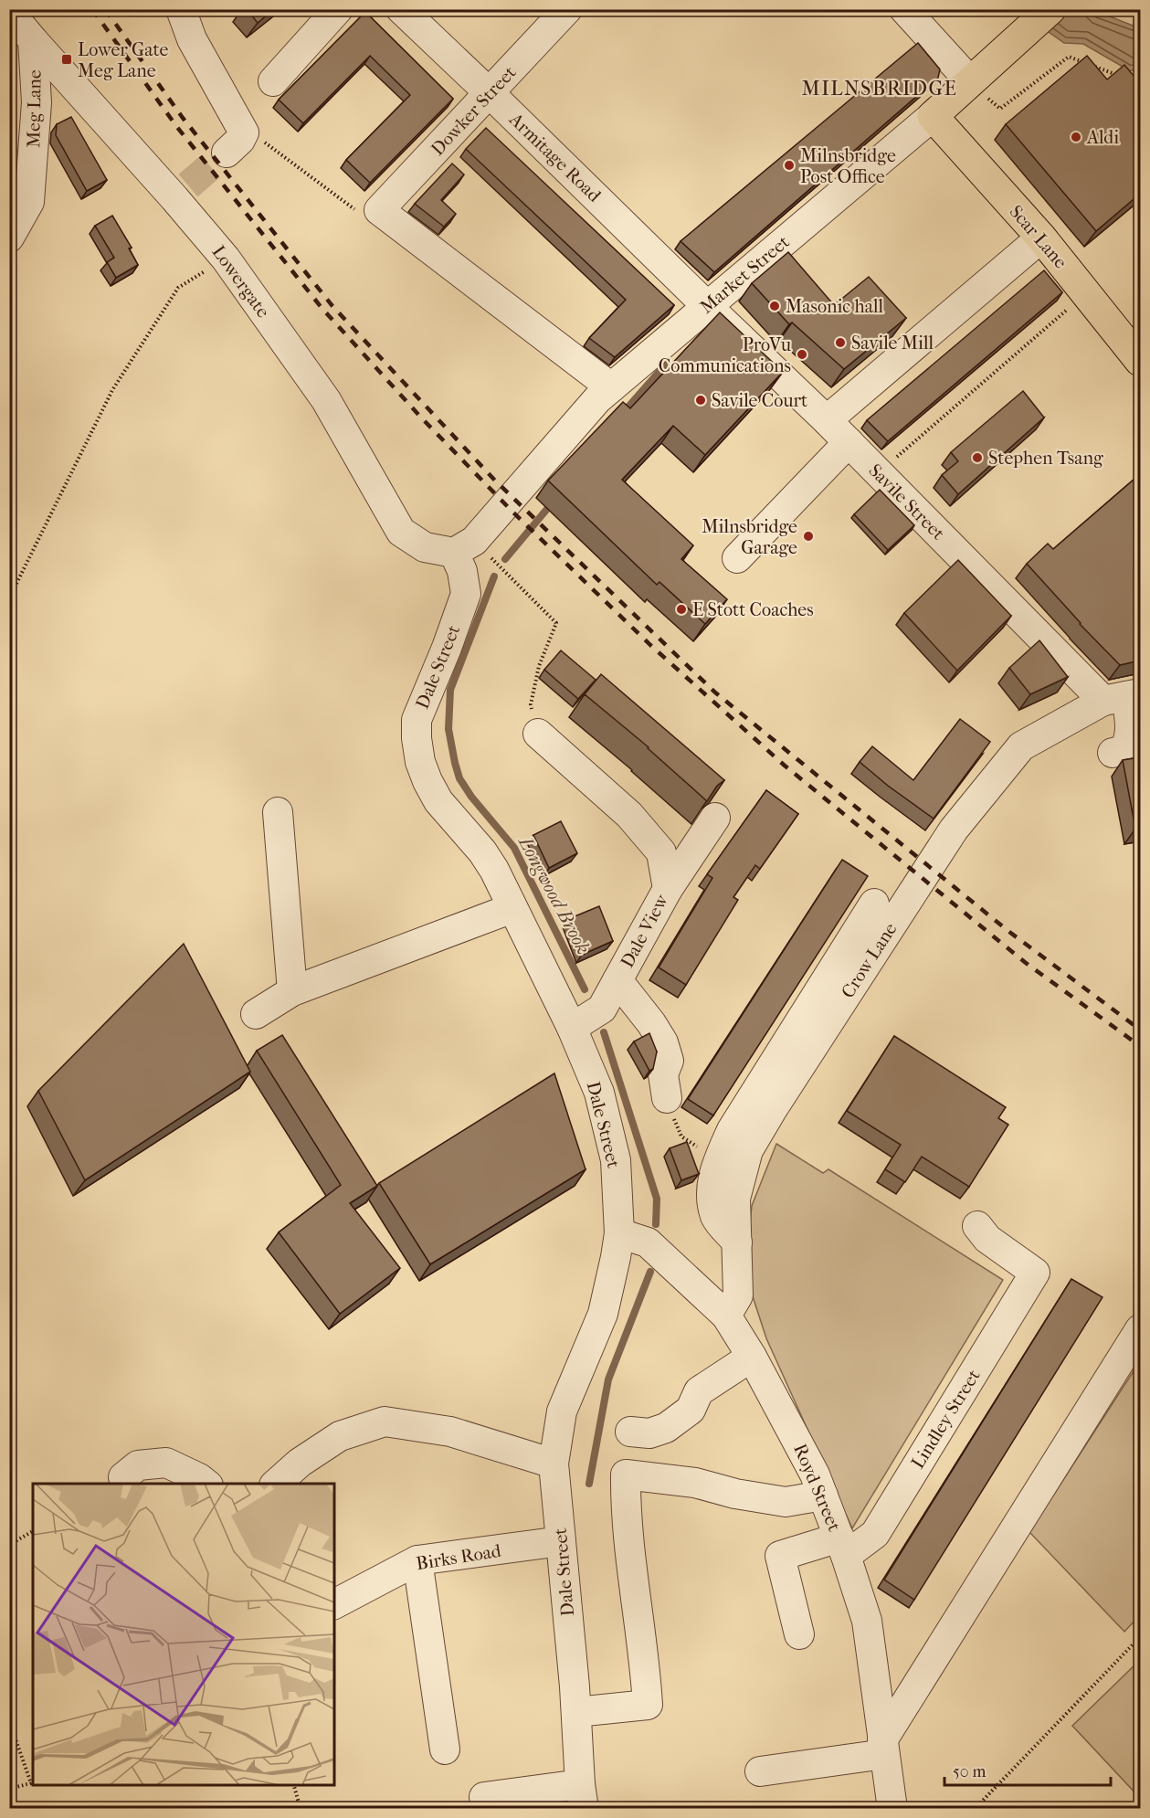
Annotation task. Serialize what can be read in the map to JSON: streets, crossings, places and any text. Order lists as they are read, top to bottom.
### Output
{
  "streets": {
    "main road": ["Scar Lane", "Market Street"],
    "street": [
      "Meg Lane",
      "Dowker Street",
      "Armitage Road",
      "Lowergate",
      "Savile Street",
      "Dale Street",
      "Dale View",
      "Crow Lane",
      "Lindley Street",
      "Royd Street",
      "Birks Road"
    ]
  },
  "crossings": [
    ["Meg Lane", "Lowergate"],
    ["Dowker Street", "Armitage Road"],
    ["Dowker Street", "Market Street"],
    ["Armitage Road", "Market Street"],
    ["Armitage Road", "Savile Street"],
    ["Scar Lane", "Market Street"],
    ["Market Street", "Lowergate"],
    ["Market Street", "Savile Street"],
    ["Market Street", "Dale Street"],
    ["Lowergate", "Dale Street"],
    ["Savile Street", "Crow Lane"],
    ["Dale Street", "Dale View"],
    ["Dale Street", "Royd Street"],
    ["Dale Street", "Birks Road"],
    ["Crow Lane", "Royd Street"],
    ["Lindley Street", "Royd Street"]
  ],
  "districts": ["MILNSBRIDGE"],
  "water": ["Longwood Brook"],
  "places": {
    "transit": ["Lower Gate Meg Lane"],
    "other": [
      "Aldi",
      "Milnsbridge Post Office",
      "Masonic hall",
      "Savile Mill",
      "ProVu Communications",
      "Savile Court",
      "Stephen Tsang",
      "Milnsbridge Garage",
      "E Stott Coaches"
    ]
  },
  "scale_bar": "50 m"
}
